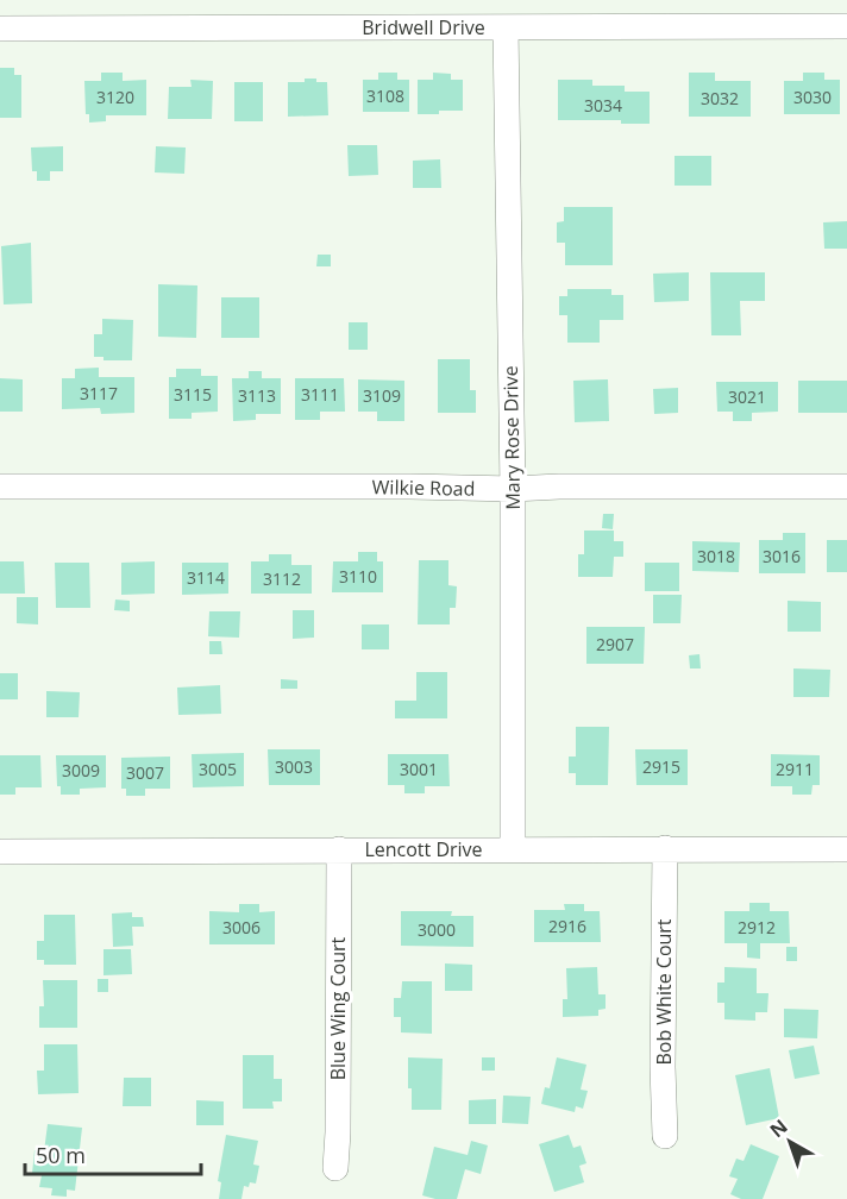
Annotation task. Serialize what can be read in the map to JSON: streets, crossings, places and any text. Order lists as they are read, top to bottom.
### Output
{
  "streets": {
    "street": [
      "Bridwell Drive",
      "Mary Rose Drive",
      "Wilkie Road",
      "Lencott Drive",
      "Bob White Court",
      "Blue Wing Court"
    ]
  },
  "crossings": [
    ["Bridwell Drive", "Mary Rose Drive"],
    ["Mary Rose Drive", "Wilkie Road"],
    ["Mary Rose Drive", "Lencott Drive"],
    ["Lencott Drive", "Bob White Court"],
    ["Lencott Drive", "Blue Wing Court"]
  ],
  "house_numbers": [
    "3108",
    "3120",
    "3030",
    "3032",
    "3034",
    "3117",
    "3115",
    "3111",
    "3113",
    "3109",
    "3021",
    "3018",
    "3016",
    "3110",
    "3114",
    "3112",
    "2907",
    "3003",
    "2915",
    "3005",
    "3001",
    "2911",
    "3009",
    "3007",
    "2916",
    "3006",
    "2912",
    "3000"
  ],
  "scale_bar": "50 m",
  "north": "top left"
}
